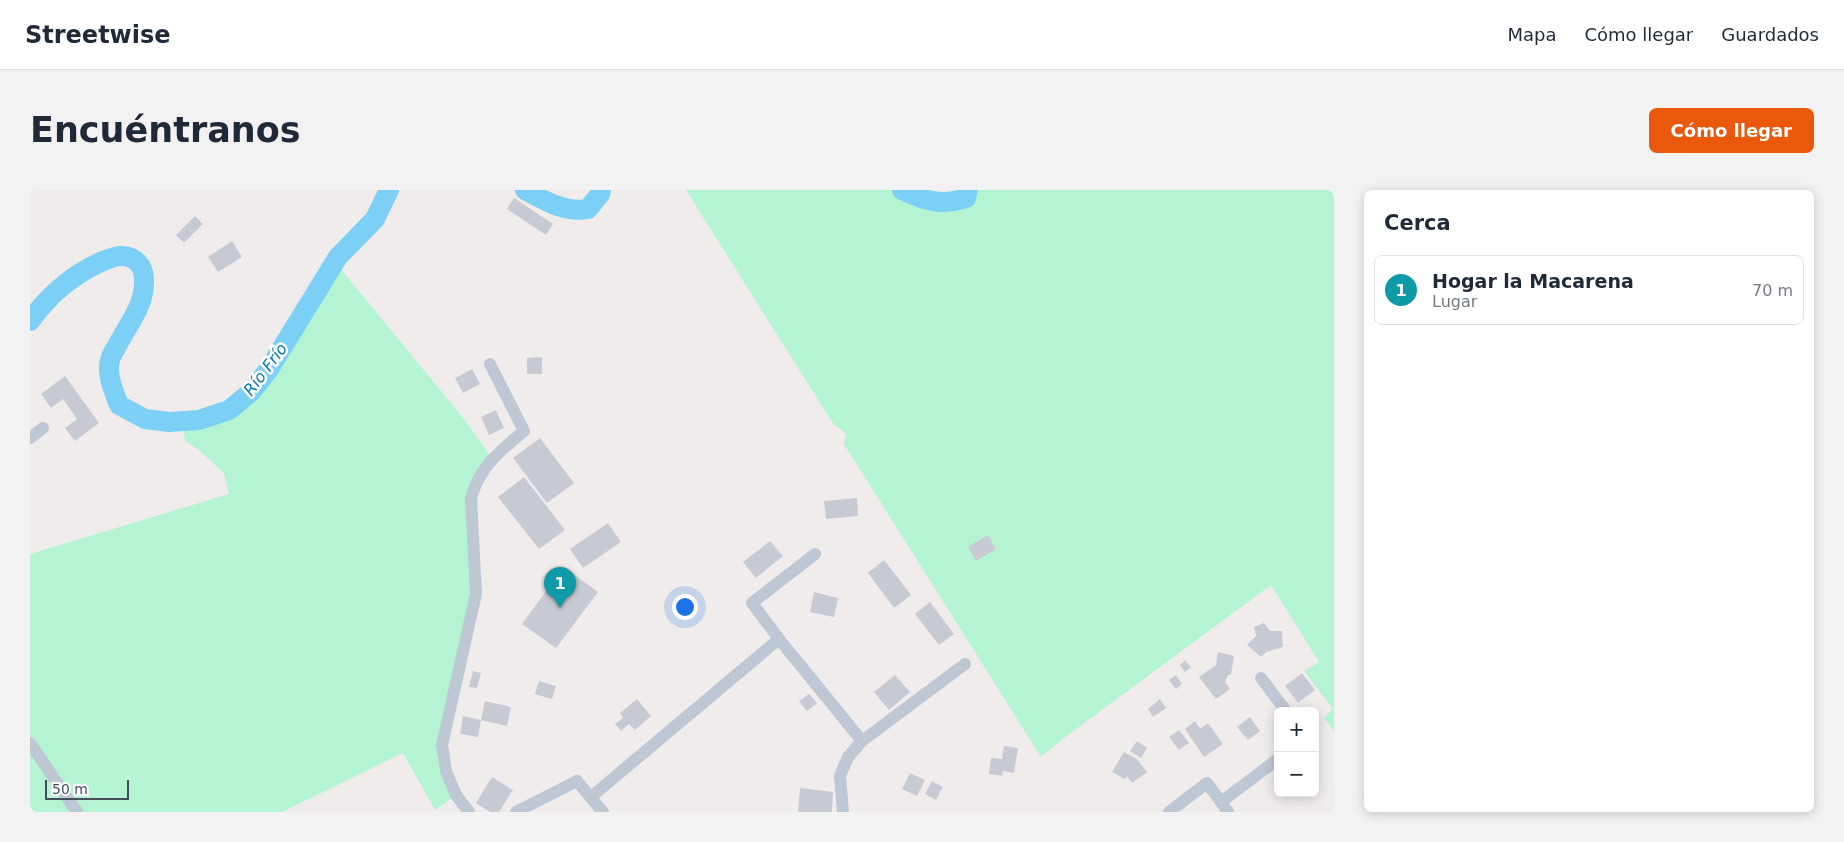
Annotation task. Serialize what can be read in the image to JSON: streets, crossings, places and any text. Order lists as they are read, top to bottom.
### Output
{
  "water": ["Río Frío"],
  "scale_bar": "50 m",
  "page": {
    "header": "Streetwise",
    "nav": ["Mapa", "Cómo llegar", "Guardados"],
    "buttons": "Cómo llegar",
    "title": "Encuéntranos",
    "heading": "Cerca",
    "list": [
      {
        "mark": "1",
        "name": "Hogar la Macarena",
        "note": "Lugar",
        "value": "70 m"
      }
    ],
    "pins": "1",
    "map_buttons": ["+", "−"],
    "scale": "50 m"
  }
}
